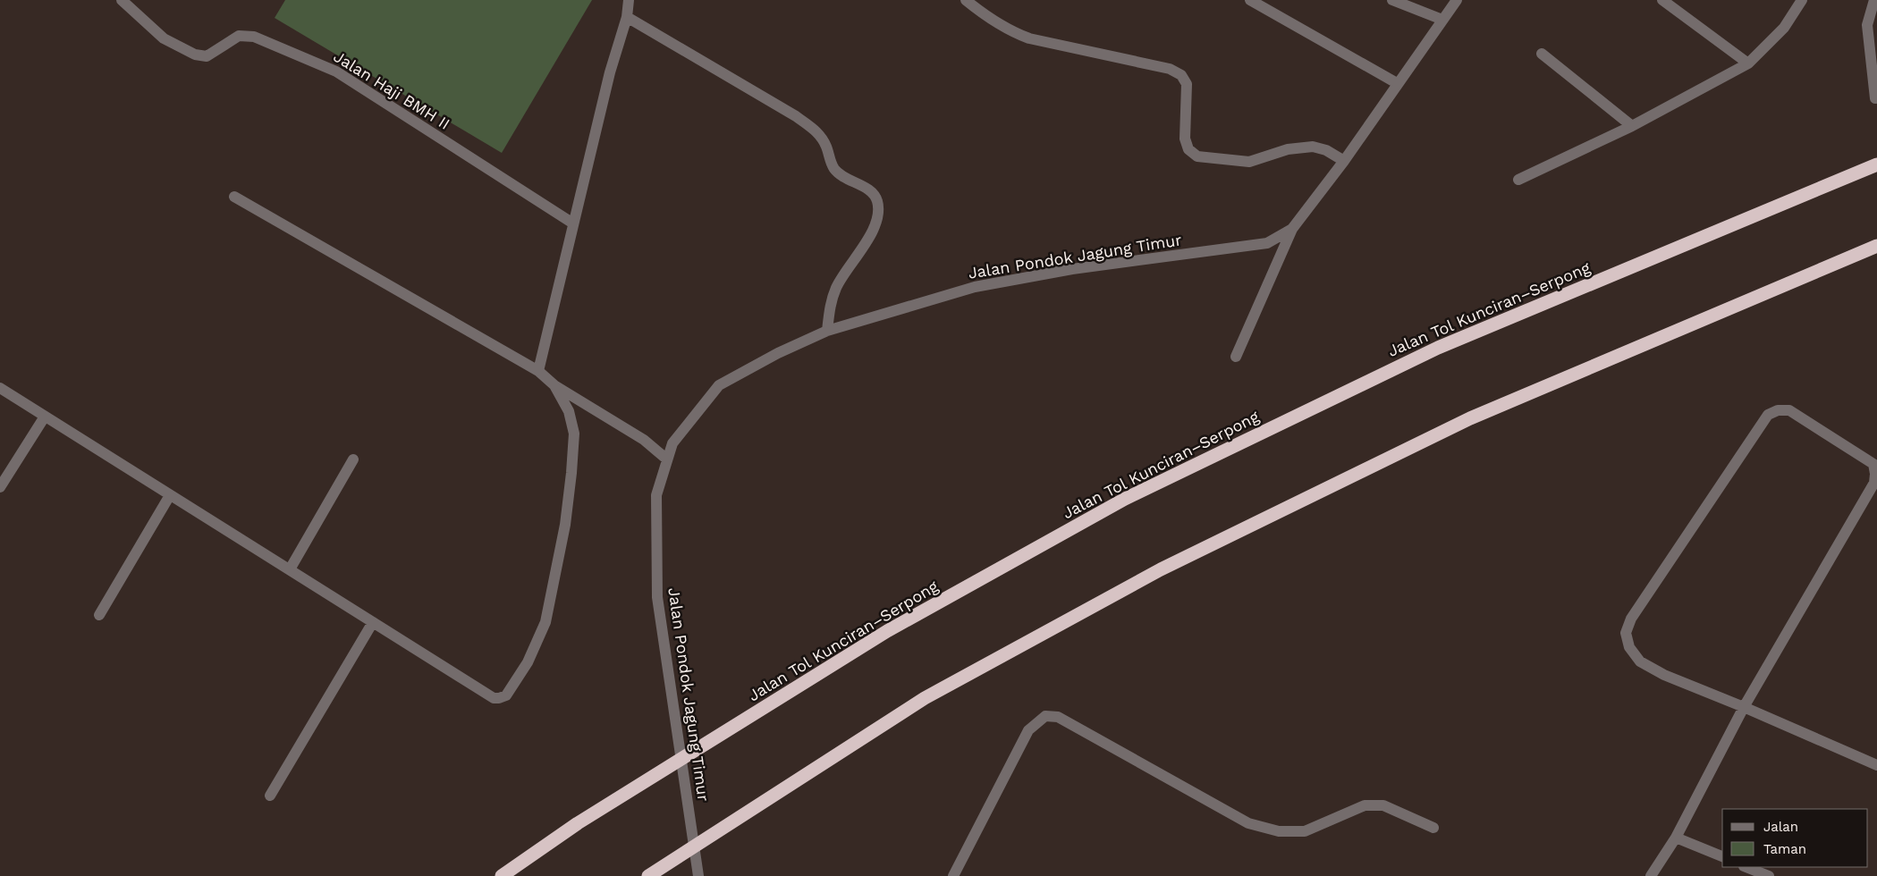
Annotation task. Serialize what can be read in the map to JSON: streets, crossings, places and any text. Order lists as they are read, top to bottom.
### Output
{
  "streets": {
    "highway": ["Jalan Tol Kunciran–Serpong"],
    "street": ["Jalan Haji BMH II", "Jalan Pondok Jagung Timur"]
  },
  "legend": ["Jalan", "Taman"]
}
